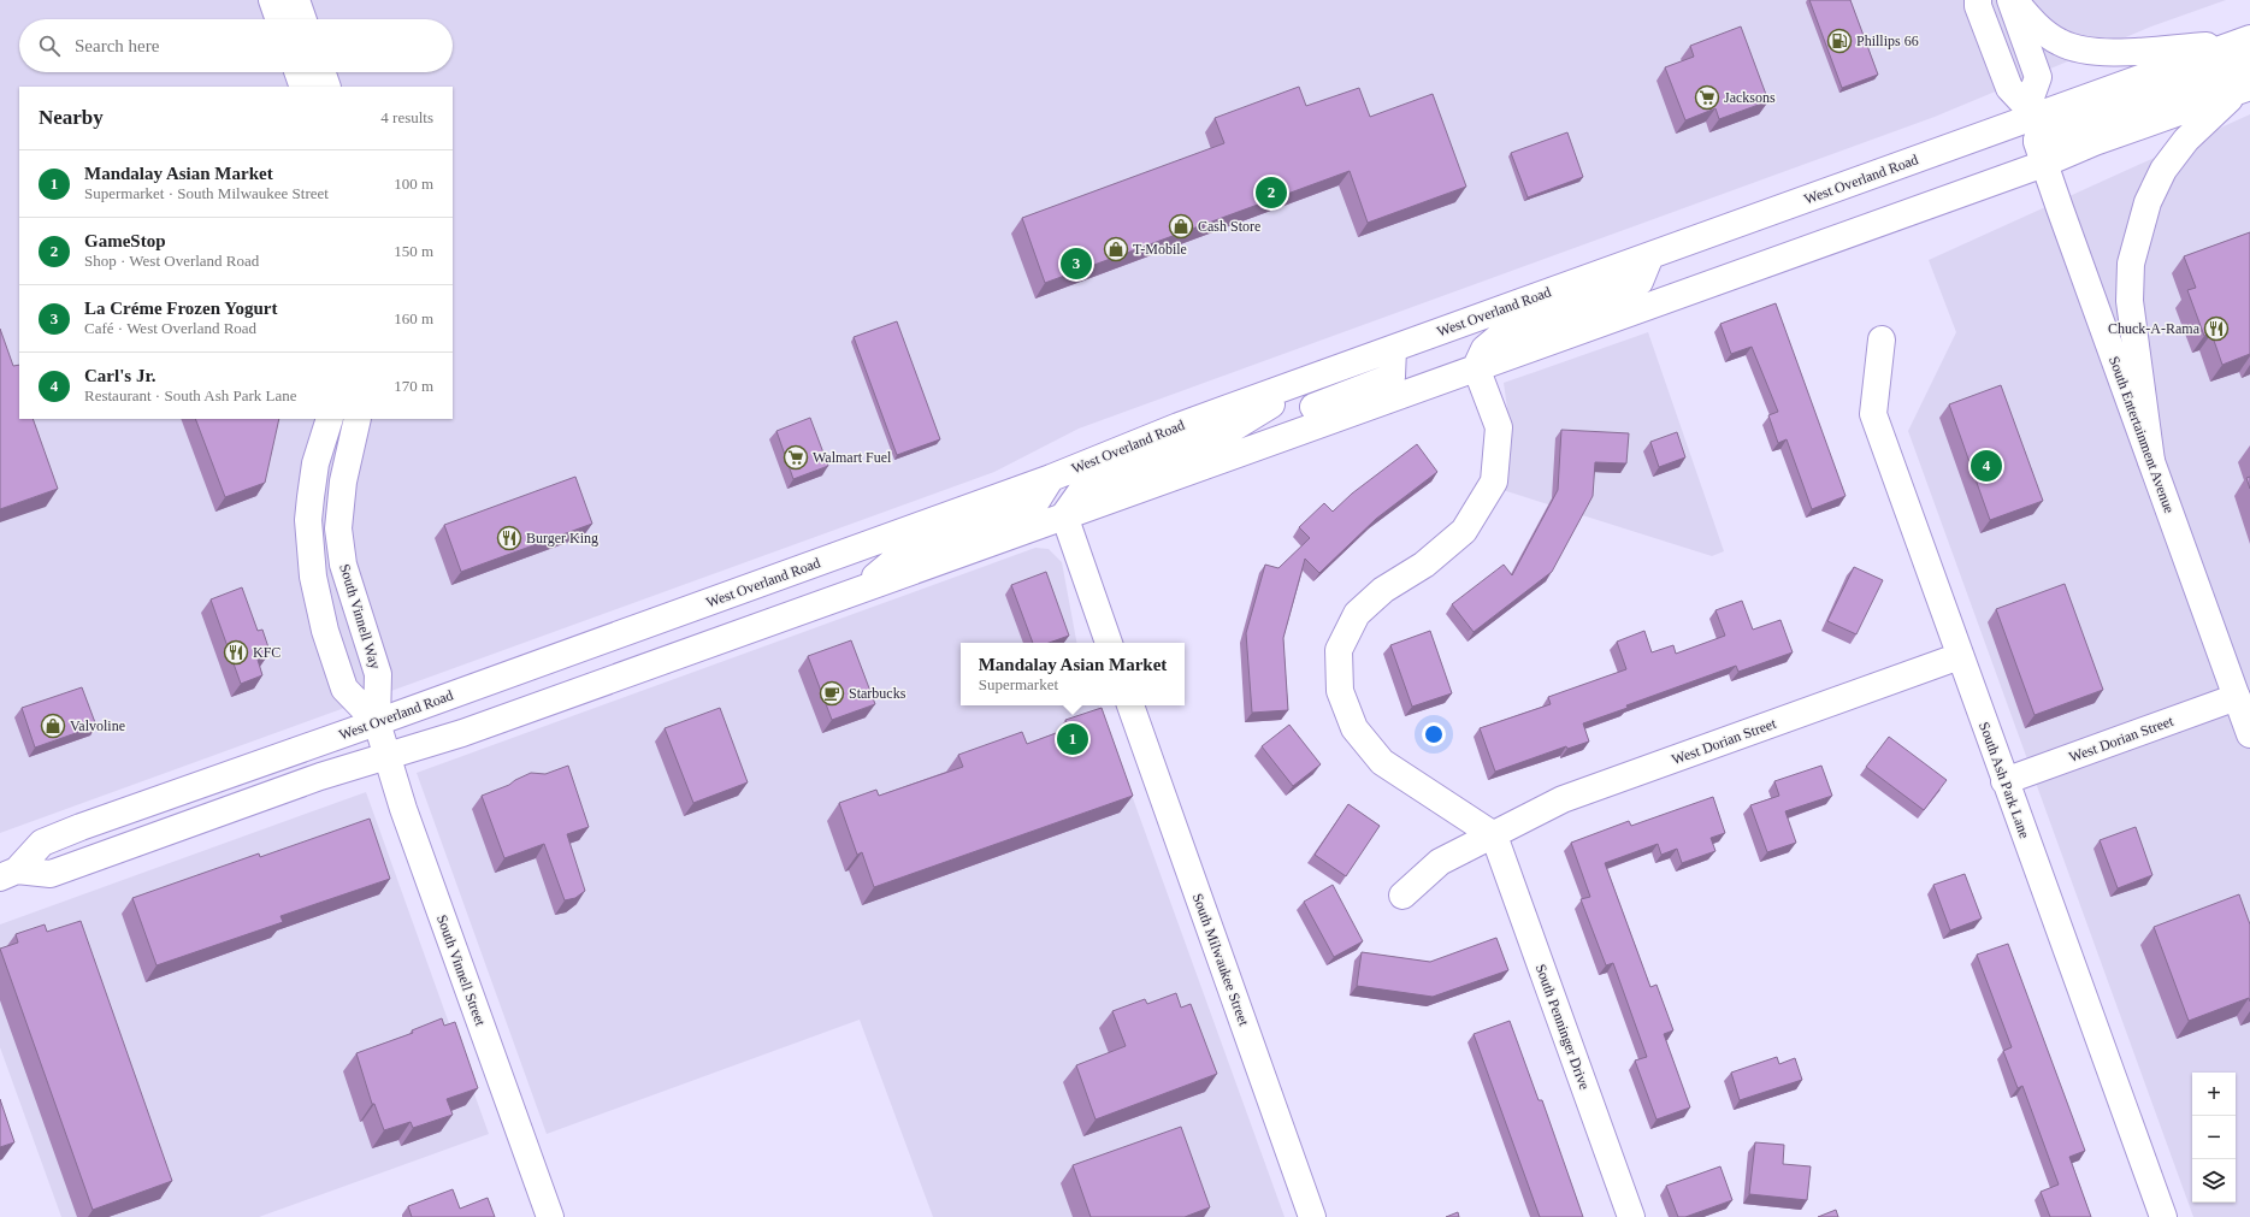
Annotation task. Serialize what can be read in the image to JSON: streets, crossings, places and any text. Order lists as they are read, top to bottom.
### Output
{
  "streets": {
    "main road": [
      "West Overland Road",
      "South Entertainment Avenue",
      "South Vinnell Way",
      "West Dorian Street",
      "South Ash Park Lane",
      "South Milwaukee Street",
      "South Vinnell Street",
      "South Penninger Drive"
    ]
  },
  "crossings": [
    ["West Overland Road", "South Entertainment Avenue"],
    ["West Overland Road", "South Vinnell Way"],
    ["West Overland Road", "South Vinnell Street"],
    ["South Entertainment Avenue", "West Dorian Street"],
    ["South Vinnell Way", "South Vinnell Street"],
    ["West Dorian Street", "South Ash Park Lane"],
    ["West Dorian Street", "South Penninger Drive"]
  ],
  "places": {
    "fuel station": ["Phillips 66"],
    "supermarket": ["Jacksons", "Walmart Fuel"],
    "shop": ["Cash Store", "T-Mobile", "Valvoline"],
    "restaurant": ["Chuck-A-Rama", "Burger King", "KFC"],
    "cafe": ["Starbucks"]
  },
  "page": {
    "search": "Search here",
    "heading": ["Nearby", "4 results"],
    "list": [
      {
        "mark": "1",
        "name": "Mandalay Asian Market",
        "note": "Supermarket · South Milwaukee Street",
        "value": "100 m"
      },
      {
        "mark": "2",
        "name": "GameStop",
        "note": "Shop · West Overland Road",
        "value": "150 m"
      },
      {
        "mark": "3",
        "name": "La Créme Frozen Yogurt",
        "note": "Café · West Overland Road",
        "value": "160 m"
      },
      {
        "mark": "4",
        "name": "Carl's Jr.",
        "note": "Restaurant · South Ash Park Lane",
        "value": "170 m"
      }
    ],
    "pins": [
      "2",
      "3",
      "4",
      "1"
    ],
    "popup": ["Mandalay Asian Market", "Supermarket"],
    "map_buttons": ["+", "−"]
  }
}
